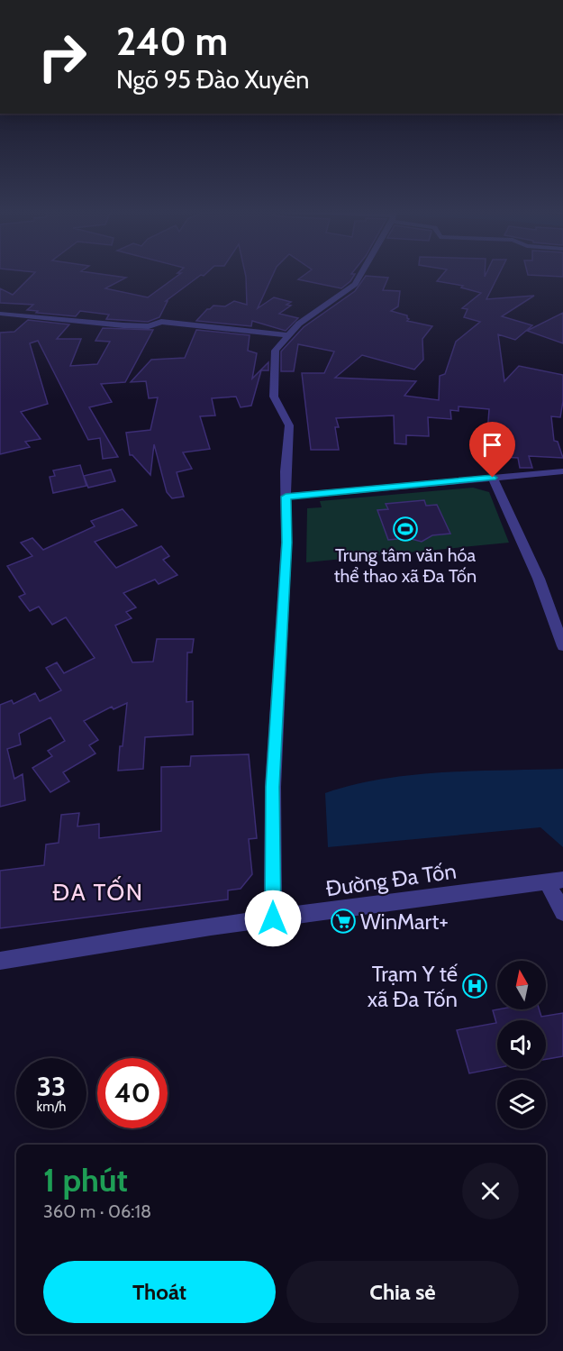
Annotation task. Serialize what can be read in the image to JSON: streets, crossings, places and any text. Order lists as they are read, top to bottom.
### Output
{
  "streets": {
    "street": ["Đường Đa Tốn"]
  },
  "districts": ["ĐA TỐN"],
  "places": {
    "sports": ["Trung tâm văn hóa thể thao xã Đa Tốn"],
    "supermarket": ["WinMart+"],
    "hospital": ["Trạm Y tế xã Đa Tốn"]
  },
  "north": "top",
  "page": {
    "turn": ["240 m", "Ngõ 95 Đào Xuyên"],
    "speed": "33 km/h",
    "limit": "40",
    "heading": ["1 phút", "360 m · 06:18"],
    "buttons": ["Thoát", "Chia sẻ"]
  }
}
